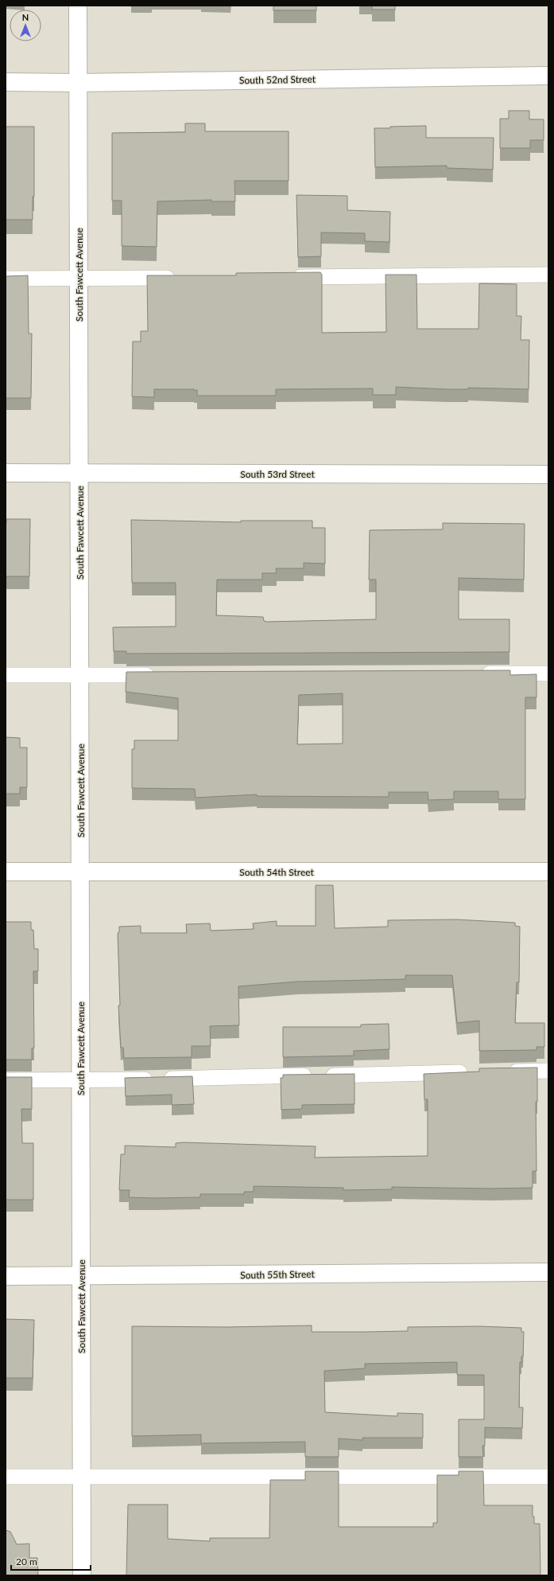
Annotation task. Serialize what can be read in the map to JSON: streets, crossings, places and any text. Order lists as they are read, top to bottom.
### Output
{
  "streets": {
    "street": [
      "South 52nd Street",
      "South Fawcett Avenue",
      "South 53rd Street",
      "South 54th Street",
      "South 55th Street"
    ]
  },
  "crossings": [
    ["South 52nd Street", "South Fawcett Avenue"],
    ["South Fawcett Avenue", "South 53rd Street"],
    ["South Fawcett Avenue", "South 54th Street"],
    ["South Fawcett Avenue", "South 55th Street"]
  ],
  "scale_bar": "20 m",
  "north": "top"
}
